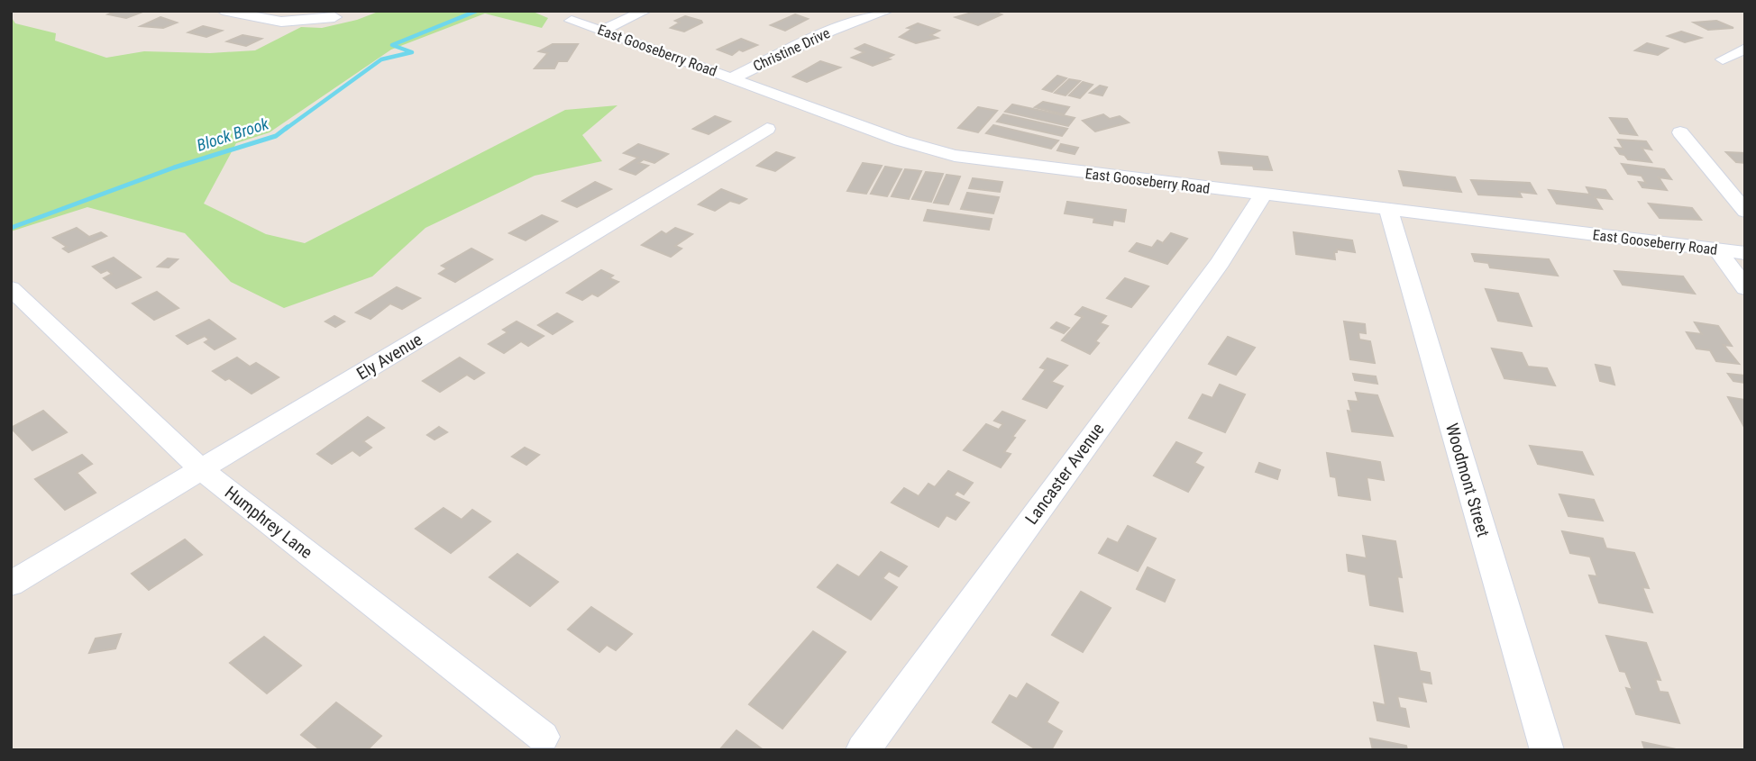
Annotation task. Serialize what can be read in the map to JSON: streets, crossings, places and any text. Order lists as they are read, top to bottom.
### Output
{
  "streets": {
    "street": [
      "Christine Drive",
      "East Gooseberry Road",
      "Ely Avenue",
      "Lancaster Avenue",
      "Woodmont Street",
      "Humphrey Lane"
    ]
  },
  "crossings": [
    ["Christine Drive", "East Gooseberry Road"],
    ["East Gooseberry Road", "Lancaster Avenue"],
    ["East Gooseberry Road", "Woodmont Street"],
    ["Ely Avenue", "Humphrey Lane"]
  ],
  "water": ["Block Brook"]
}
